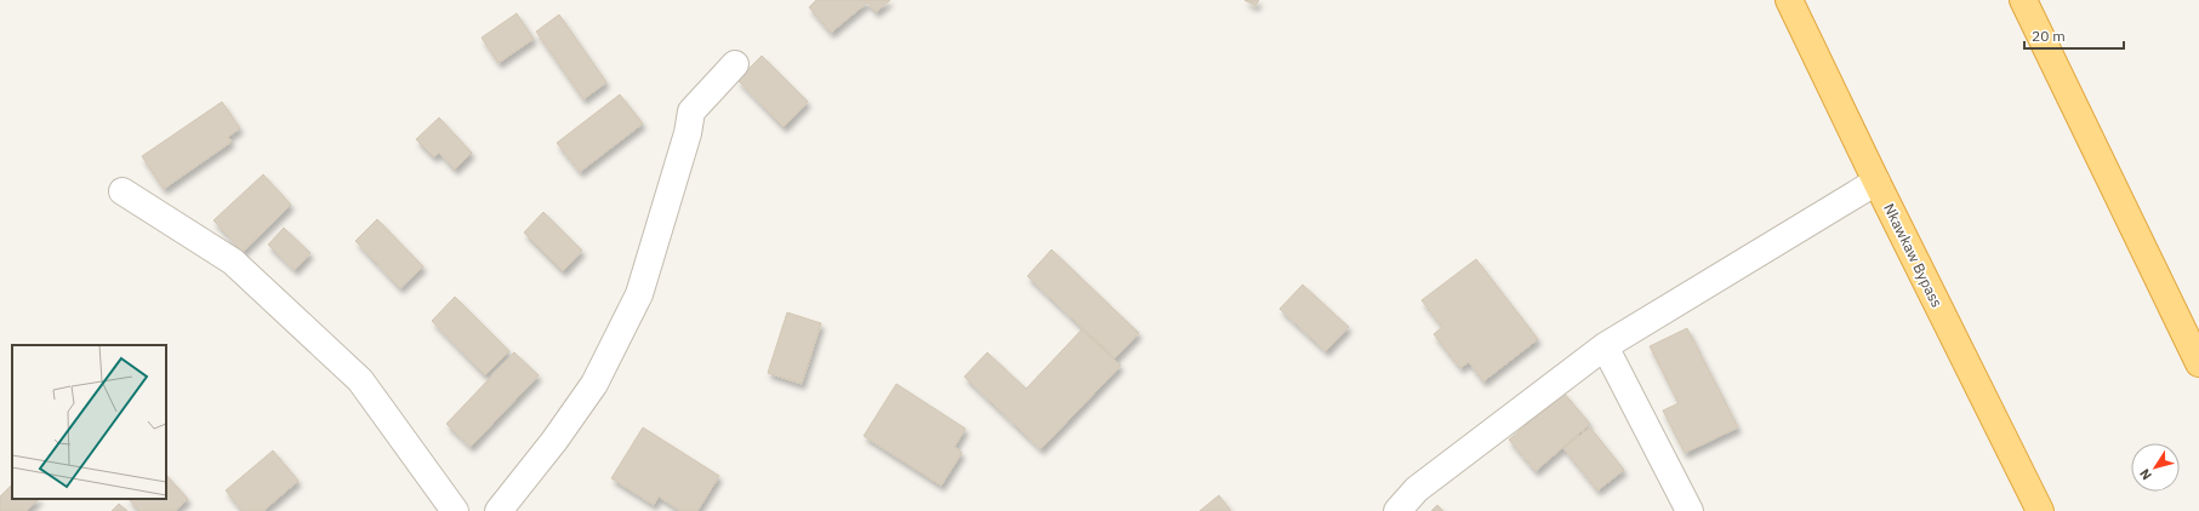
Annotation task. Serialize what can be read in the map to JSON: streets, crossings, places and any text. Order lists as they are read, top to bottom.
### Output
{
  "streets": {
    "highway": ["Nkawkaw Bypass"]
  },
  "scale_bar": "20 m",
  "north": "bottom left"
}
